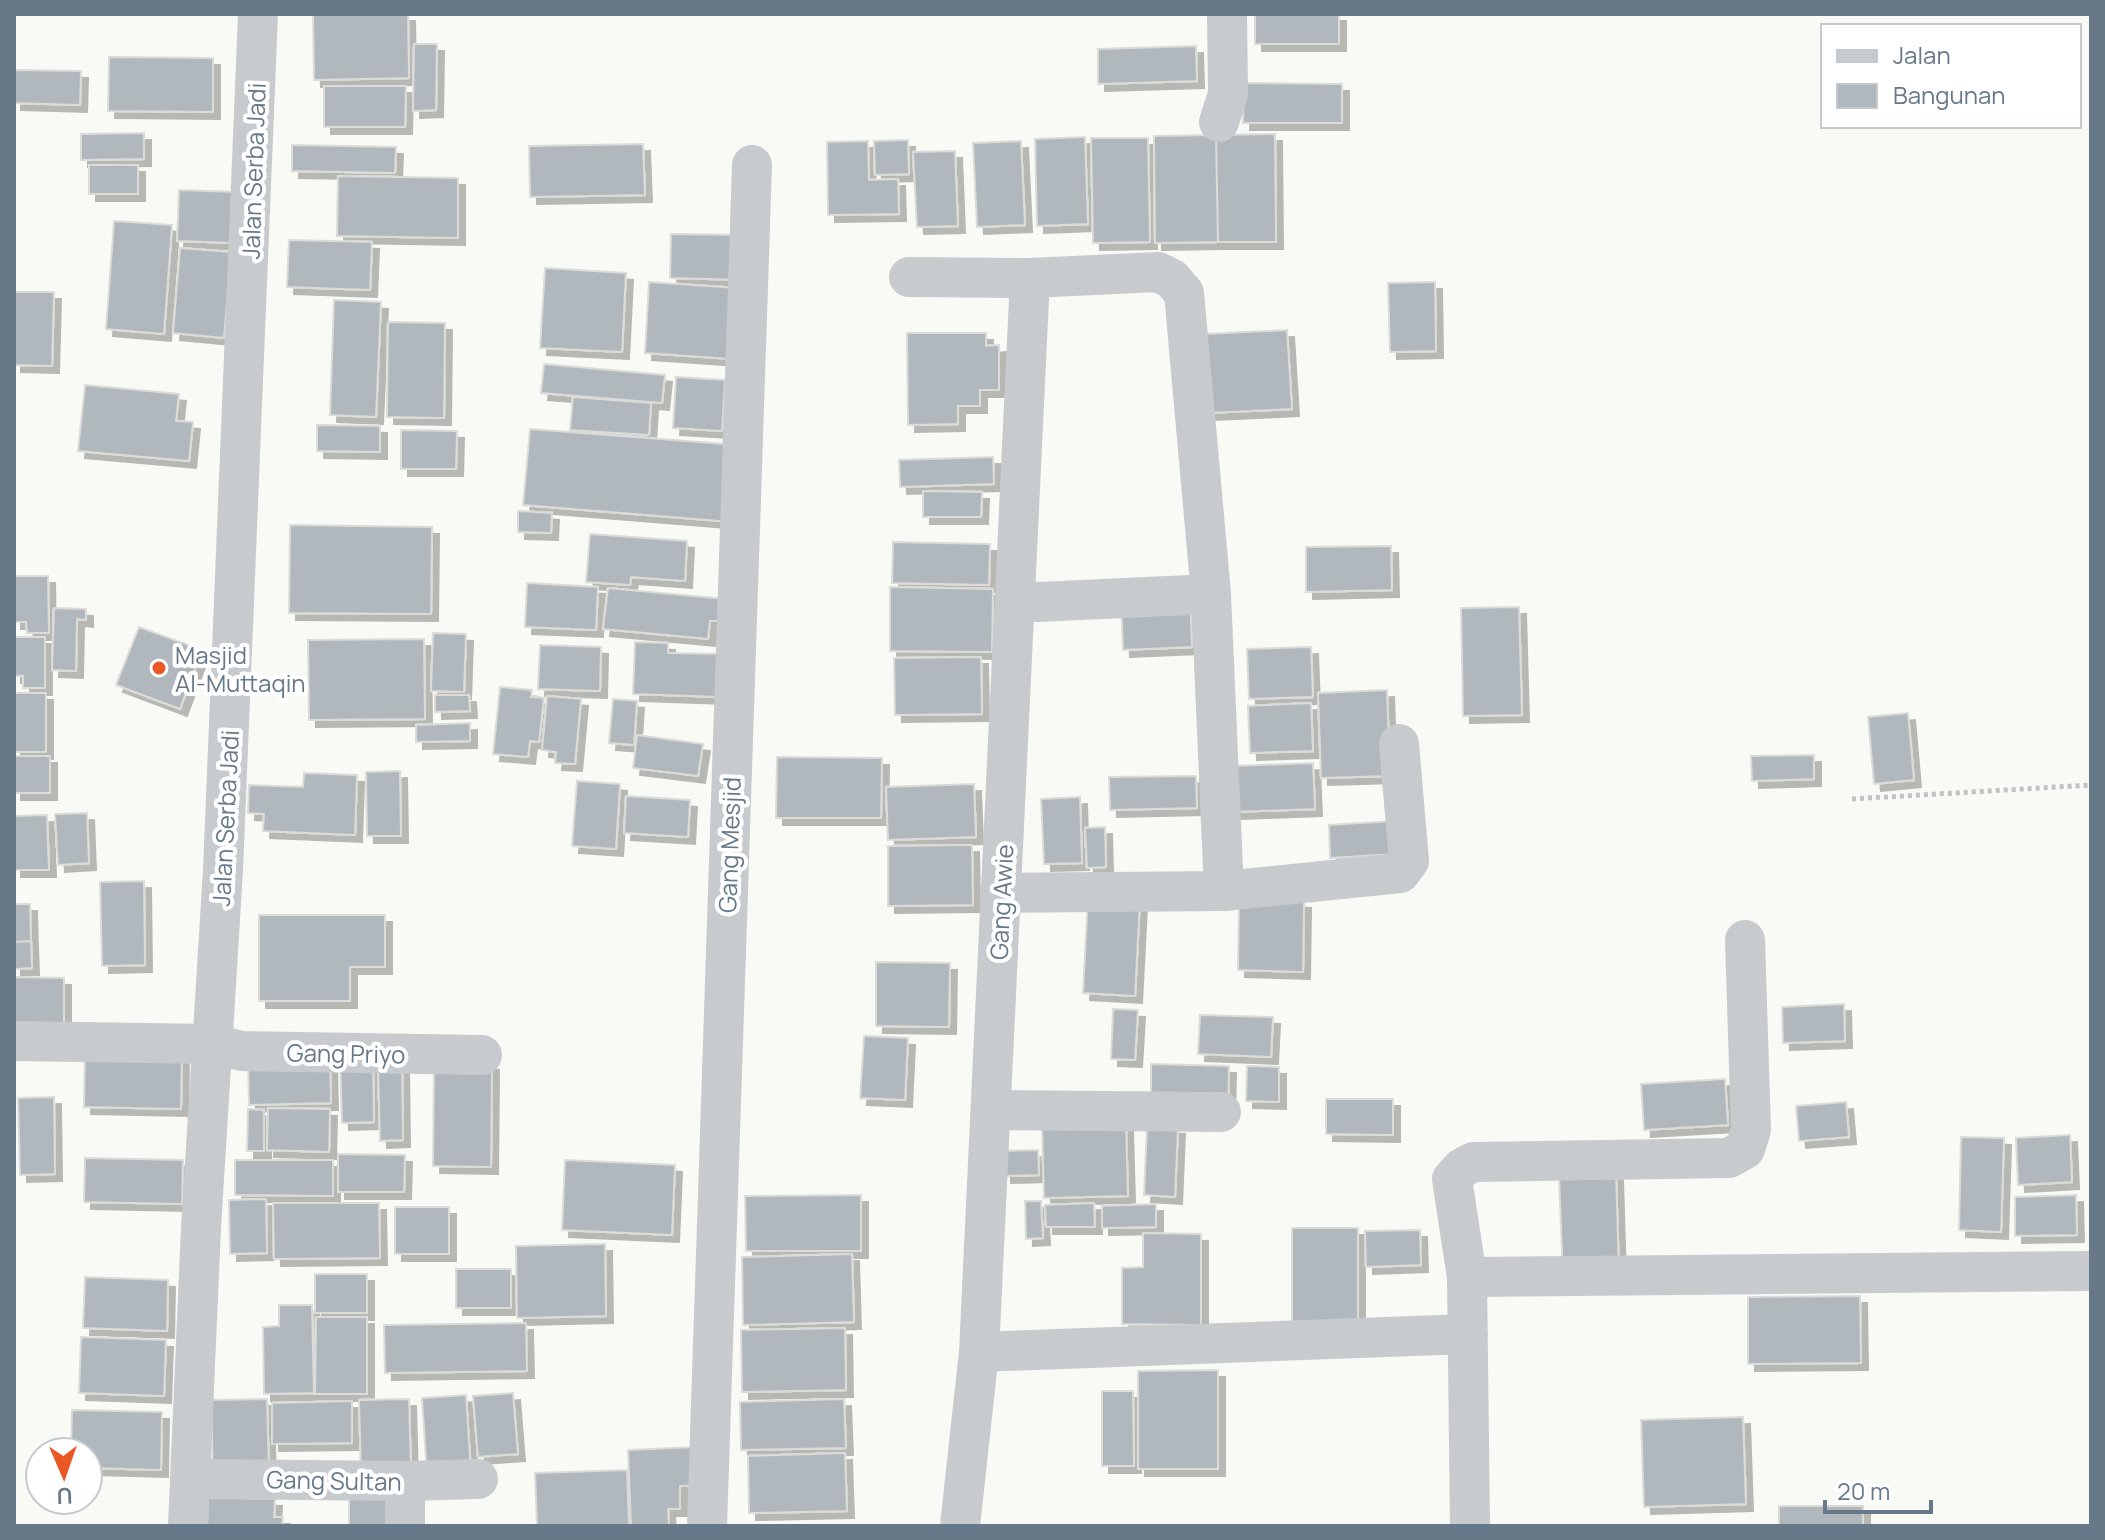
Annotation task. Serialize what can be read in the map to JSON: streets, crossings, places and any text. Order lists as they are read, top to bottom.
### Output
{
  "streets": {
    "street": [
      "Jalan Serba Jadi",
      "Gang Mesjid",
      "Gang Awie",
      "Gang Priyo",
      "Gang Sultan"
    ]
  },
  "crossings": [
    ["Jalan Serba Jadi", "Gang Priyo"],
    ["Jalan Serba Jadi", "Gang Sultan"]
  ],
  "places": ["Masjid Al-Muttaqin"],
  "legend": ["Jalan", "Bangunan"],
  "scale_bar": "20 m",
  "north": "bottom"
}
